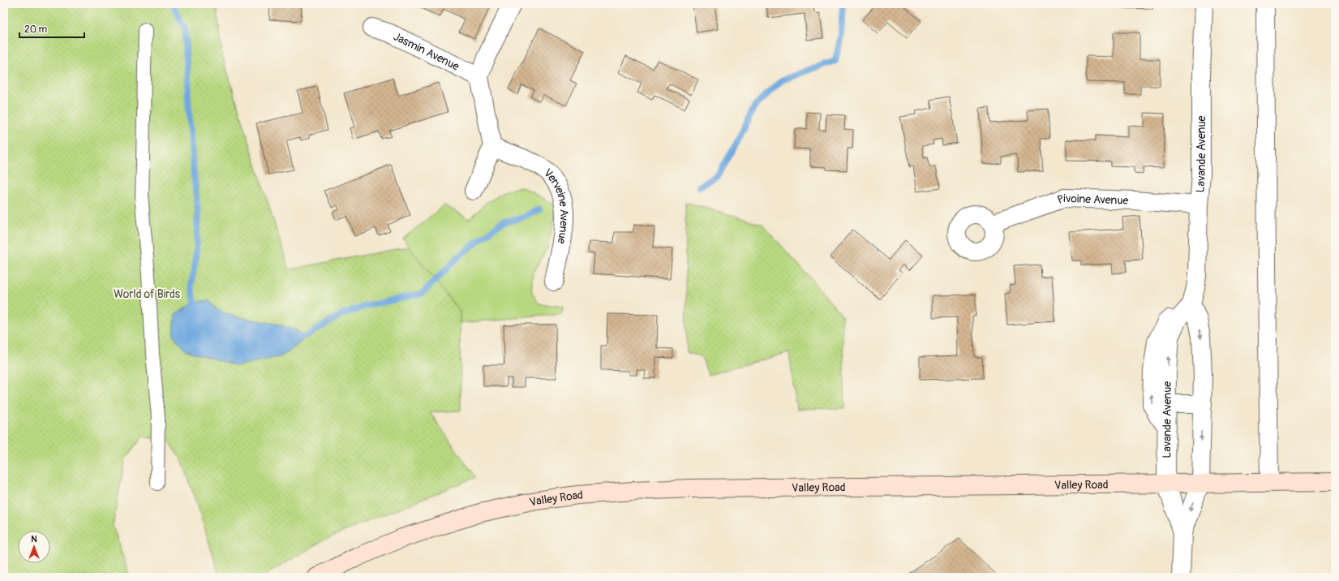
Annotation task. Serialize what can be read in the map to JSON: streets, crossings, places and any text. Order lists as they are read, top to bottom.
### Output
{
  "streets": {
    "street": [
      "Jasmin Avenue",
      "Lavande Avenue",
      "Pivoine Avenue",
      "Verveine Avenue",
      "Valley Road"
    ]
  },
  "crossings": [
    ["Lavande Avenue", "Pivoine Avenue"],
    ["Lavande Avenue", "Valley Road"]
  ],
  "parks": ["World of Birds"],
  "scale_bar": "20 m",
  "north": "top"
}
